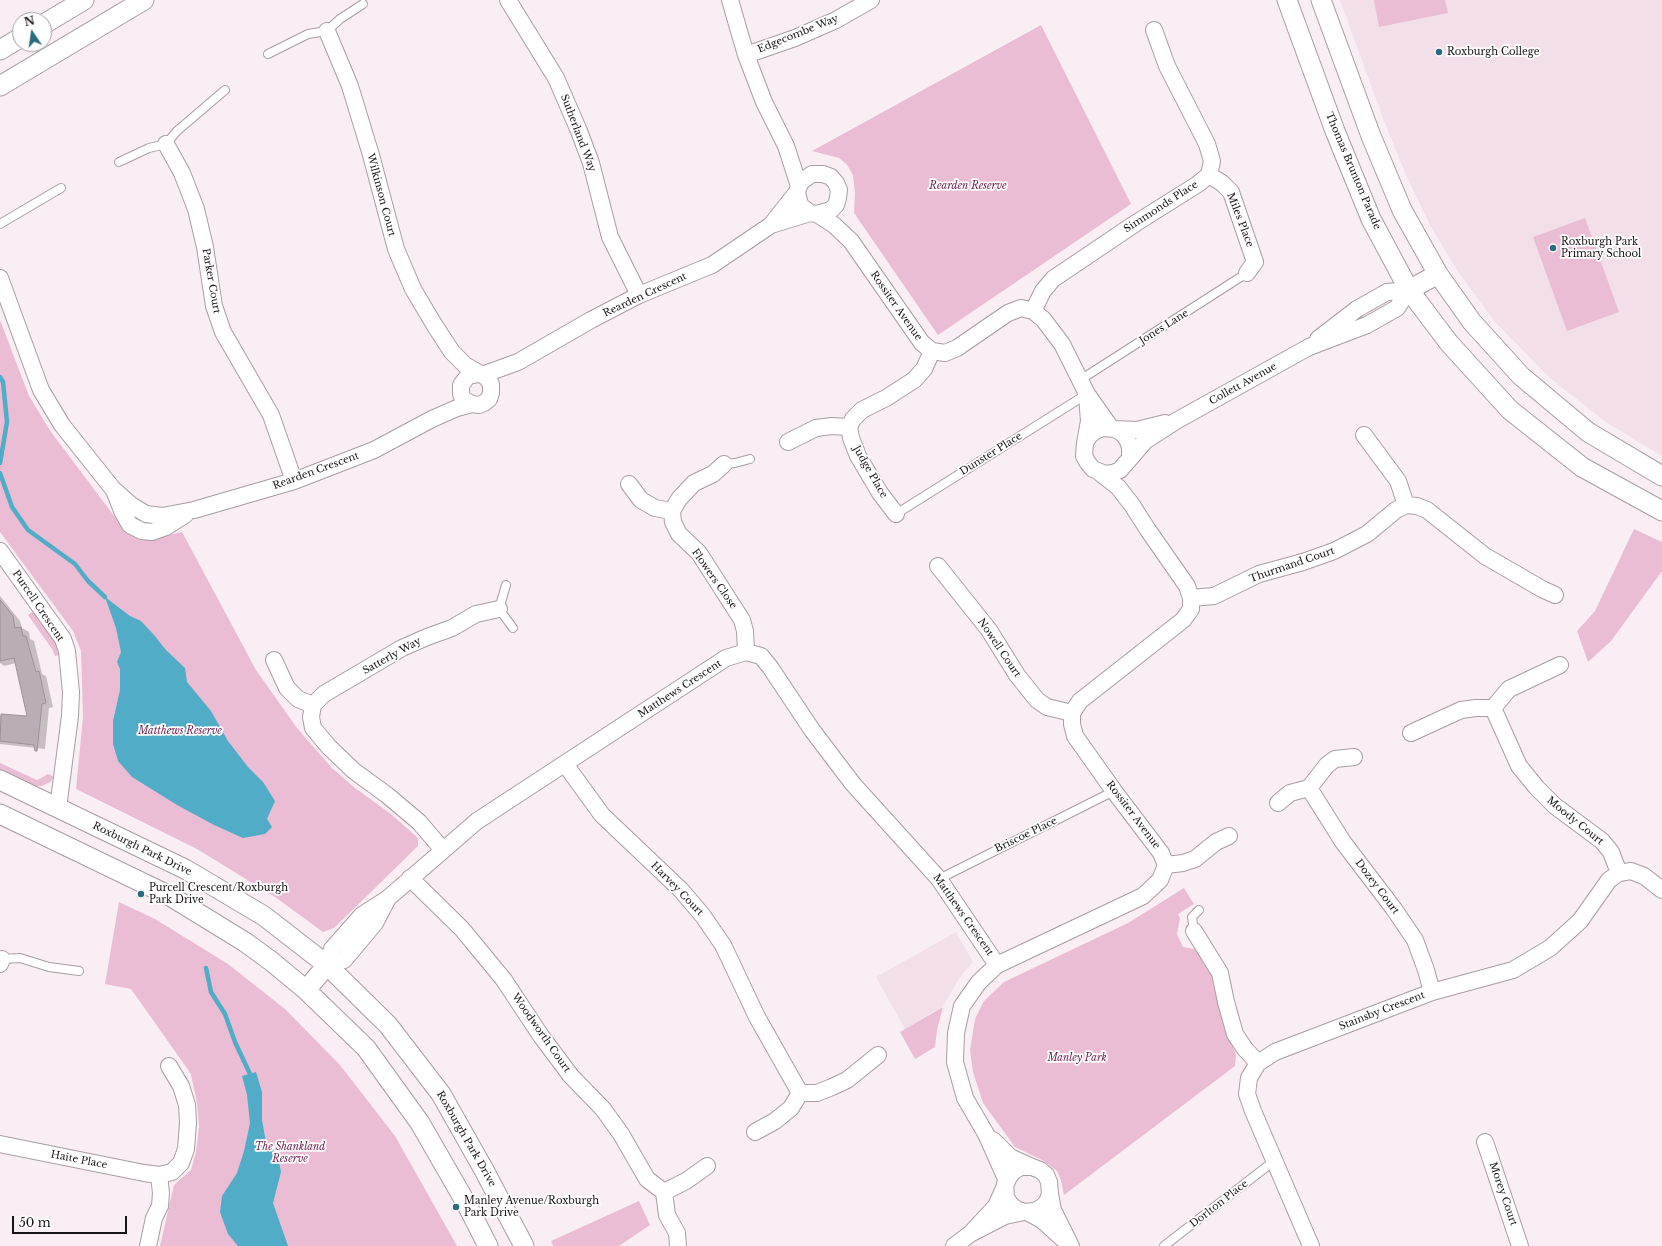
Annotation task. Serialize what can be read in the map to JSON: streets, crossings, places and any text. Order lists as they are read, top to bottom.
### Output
{
  "streets": {
    "street": [
      "Edgecombe Way",
      "Sutherland Way",
      "Thomas Brunton Parade",
      "Wilkinson Court",
      "Simmonds Place",
      "Miles Place",
      "Parker Court",
      "Rearden Crescent",
      "Rossiter Avenue",
      "Collett Avenue",
      "Judge Place",
      "Thurmand Court",
      "Flowers Close",
      "Purcell Crescent",
      "Nowell Court",
      "Satterly Way",
      "Matthews Crescent",
      "Moody Court",
      "Roxburgh Park Drive",
      "Dozey Court",
      "Harvey Court",
      "Stainsby Crescent",
      "Woodworth Court",
      "Haite Place",
      "Morey Court"
    ],
    "lane": [
      "Jones Lane",
      "Dunster Place",
      "Briscoe Place",
      "Dorlton Place"
    ]
  },
  "crossings": [
    ["Sutherland Way", "Rearden Crescent"],
    ["Thomas Brunton Parade", "Collett Avenue"],
    ["Wilkinson Court", "Rearden Crescent"],
    ["Simmonds Place", "Miles Place"],
    ["Miles Place", "Jones Lane"],
    ["Parker Court", "Rearden Crescent"],
    ["Rearden Crescent", "Rossiter Avenue"],
    ["Rossiter Avenue", "Nowell Court"],
    ["Rossiter Avenue", "Briscoe Place"],
    ["Jones Lane", "Dunster Place"],
    ["Dunster Place", "Judge Place"],
    ["Flowers Close", "Matthews Crescent"],
    ["Purcell Crescent", "Roxburgh Park Drive"],
    ["Matthews Crescent", "Briscoe Place"],
    ["Matthews Crescent", "Roxburgh Park Drive"],
    ["Matthews Crescent", "Harvey Court"],
    ["Matthews Crescent", "Woodworth Court"],
    ["Moody Court", "Stainsby Crescent"],
    ["Dozey Court", "Stainsby Crescent"],
    ["Stainsby Crescent", "Dorlton Place"]
  ],
  "parks": [
    "Rearden Reserve",
    "Matthews Reserve",
    "Manley Park",
    "The Shankland Reserve"
  ],
  "places": [
    "Roxburgh College",
    "Roxburgh Park Primary School",
    "Purcell Crescent/Roxburgh Park Drive",
    "Manley Avenue/Roxburgh Park Drive"
  ],
  "scale_bar": "50 m",
  "north": "top"
}
